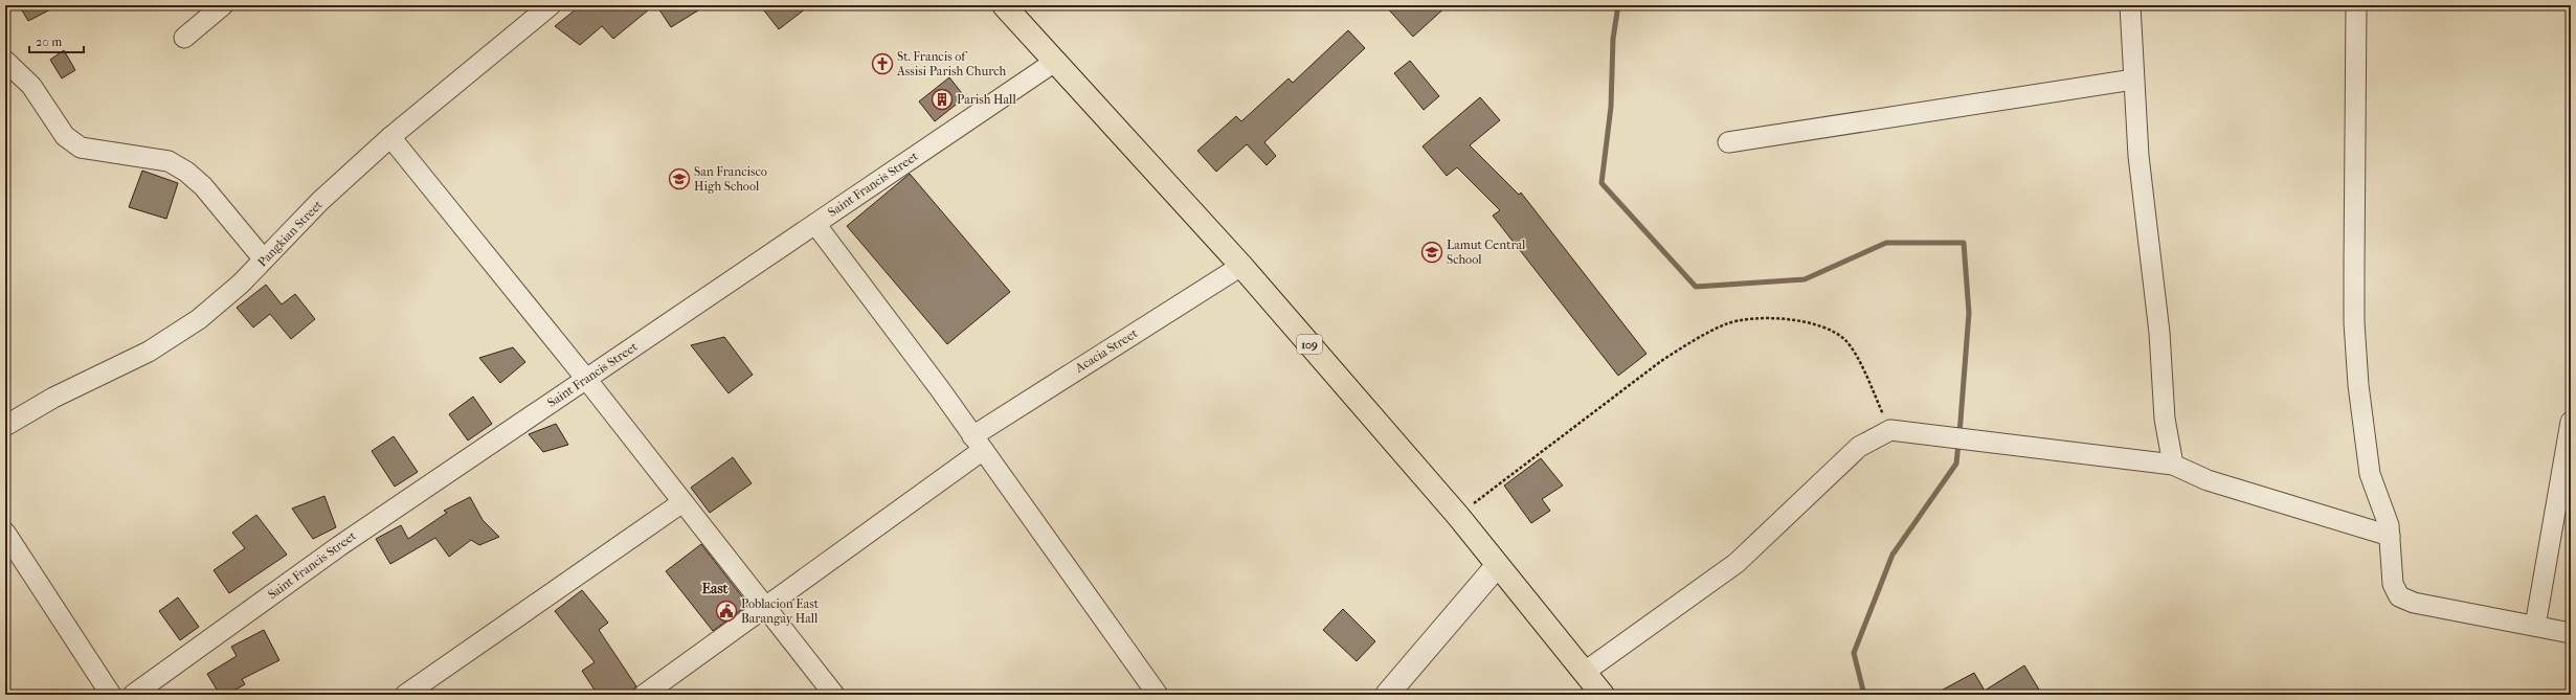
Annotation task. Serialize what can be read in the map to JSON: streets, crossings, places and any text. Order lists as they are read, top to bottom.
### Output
{
  "streets": {
    "main road": ["109"],
    "street": ["Saint Francis Street", "Pangkian Street", "Acacia Street"]
  },
  "crossings": [
    ["Saint Francis Street", "109"],
    ["109", "Acacia Street"]
  ],
  "districts": ["East"],
  "places": {
    "church": ["St. Francis of Assisi Parish Church"],
    "building": ["Parish Hall"],
    "school or university": ["San Francisco High School", "Lamut Central School"],
    "public building": ["Poblacion East Barangay Hall"]
  },
  "scale_bar": "20 m"
}
